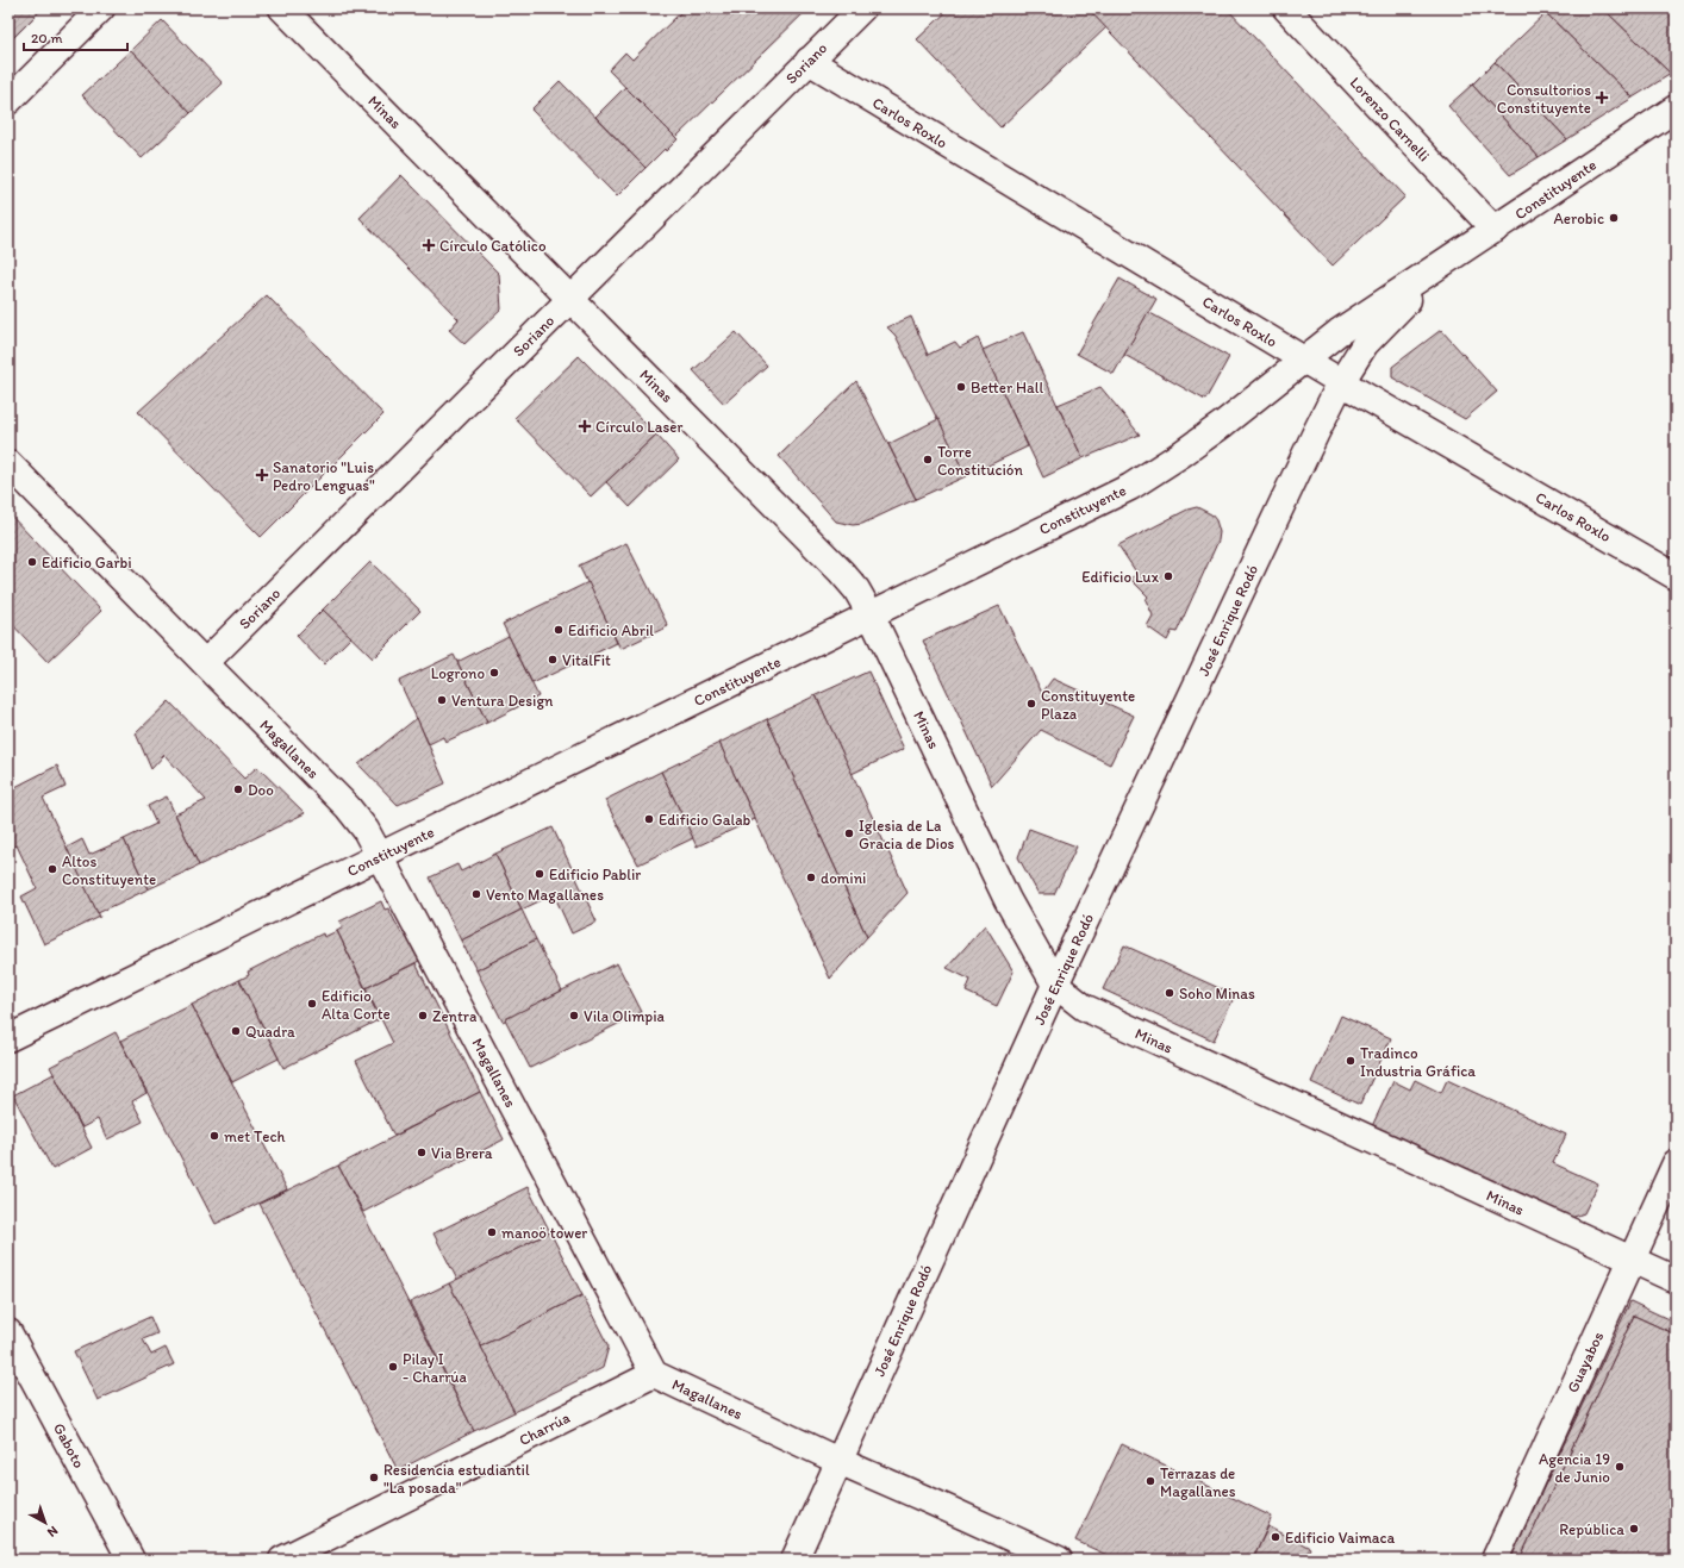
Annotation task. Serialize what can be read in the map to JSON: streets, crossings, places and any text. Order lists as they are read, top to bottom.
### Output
{
  "streets": {
    "street": [
      "Soriano",
      "Minas",
      "Lorenzo Carnelli",
      "Carlos Roxlo",
      "Constituyente",
      "José Enrique Rodó",
      "Magallanes",
      "Guayabos",
      "Charrúa",
      "Gaboto"
    ]
  },
  "crossings": [
    ["Soriano", "Minas"],
    ["Soriano", "Carlos Roxlo"],
    ["Soriano", "Magallanes"],
    ["Minas", "Constituyente"],
    ["Minas", "José Enrique Rodó"],
    ["Minas", "Guayabos"],
    ["Lorenzo Carnelli", "Constituyente"],
    ["Carlos Roxlo", "Constituyente"],
    ["Carlos Roxlo", "José Enrique Rodó"],
    ["Constituyente", "José Enrique Rodó"],
    ["Constituyente", "Magallanes"],
    ["José Enrique Rodó", "Magallanes"],
    ["Magallanes", "Charrúa"]
  ],
  "places": {
    "health": [
      "Consultorios Constituyente",
      "Círculo Católico",
      "Círculo Laser",
      "Sanatorio \"Luis Pedro Lenguas\""
    ],
    "other": [
      "Aerobic",
      "Better Hall",
      "Torre Constitución",
      "Edificio Garbi",
      "Edificio Lux",
      "Edificio Abril",
      "VitalFit",
      "Logrono",
      "Ventura Design",
      "Constituyente Plaza",
      "Doo",
      "Edificio Galab",
      "Iglesia de La Gracia de Dios",
      "Altos Constituyente",
      "Edificio Pablir",
      "domini",
      "Vento Magallanes",
      "Soho Minas",
      "Edificio Alta Corte",
      "Zentra",
      "Vila Olimpia",
      "Quadra",
      "Tradinco Industria Gráfica",
      "met Tech",
      "Via Brera",
      "manoö tower",
      "Pilay I - Charrúa",
      "Agencia 19 de Junio",
      "Residencia estudiantil \"La posada\"",
      "Terrazas de Magallanes",
      "República",
      "Edificio Vaimaca"
    ]
  },
  "scale_bar": "20 m",
  "north": "bottom right"
}
